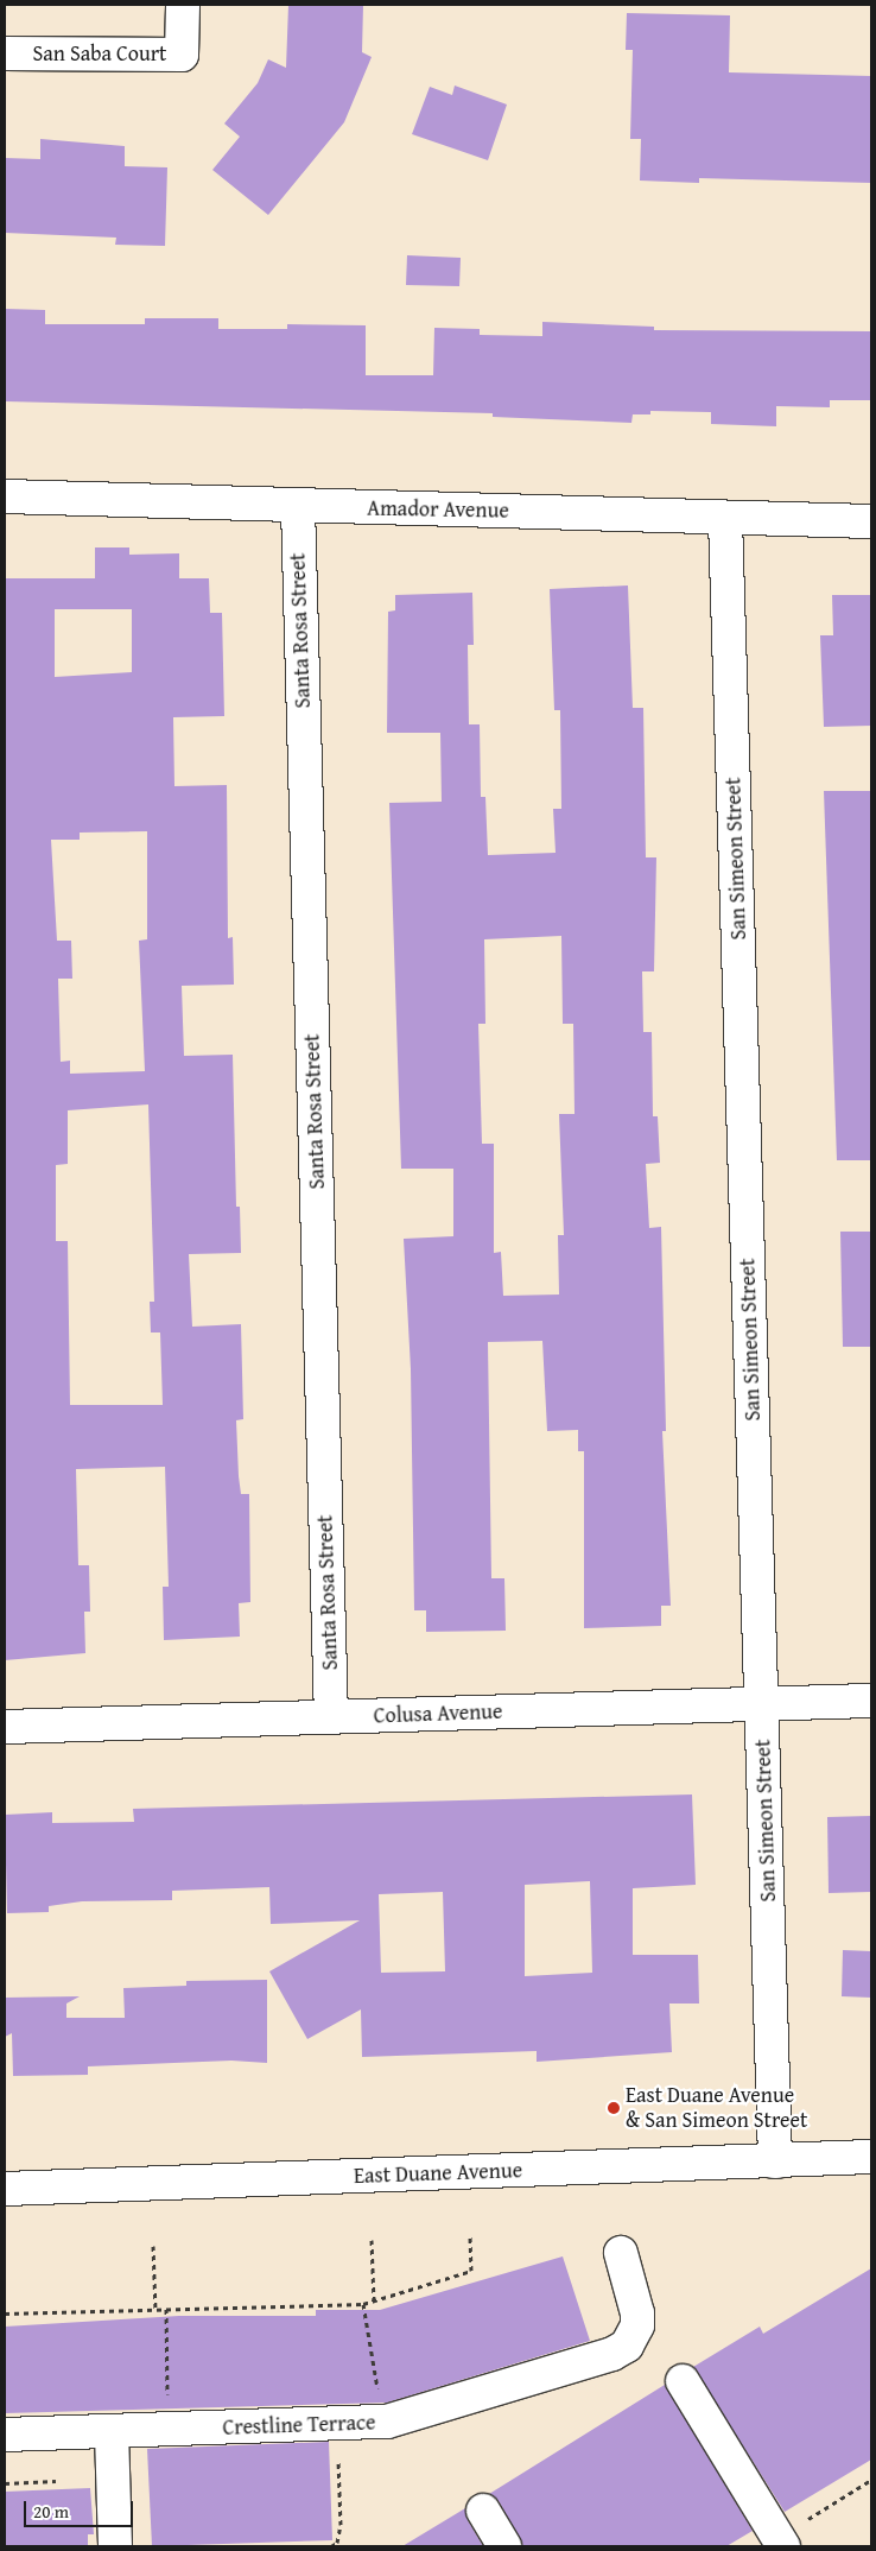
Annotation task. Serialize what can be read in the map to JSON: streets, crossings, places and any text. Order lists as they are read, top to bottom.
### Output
{
  "streets": {
    "street": [
      "San Saba Court",
      "Amador Avenue",
      "Santa Rosa Street",
      "San Simeon Street",
      "Colusa Avenue",
      "East Duane Avenue",
      "Crestline Terrace"
    ]
  },
  "crossings": [
    ["Amador Avenue", "Santa Rosa Street"],
    ["Amador Avenue", "San Simeon Street"],
    ["Santa Rosa Street", "Colusa Avenue"],
    ["San Simeon Street", "Colusa Avenue"],
    ["San Simeon Street", "East Duane Avenue"]
  ],
  "places": ["East Duane Avenue & San Simeon Street"],
  "scale_bar": "20 m"
}
